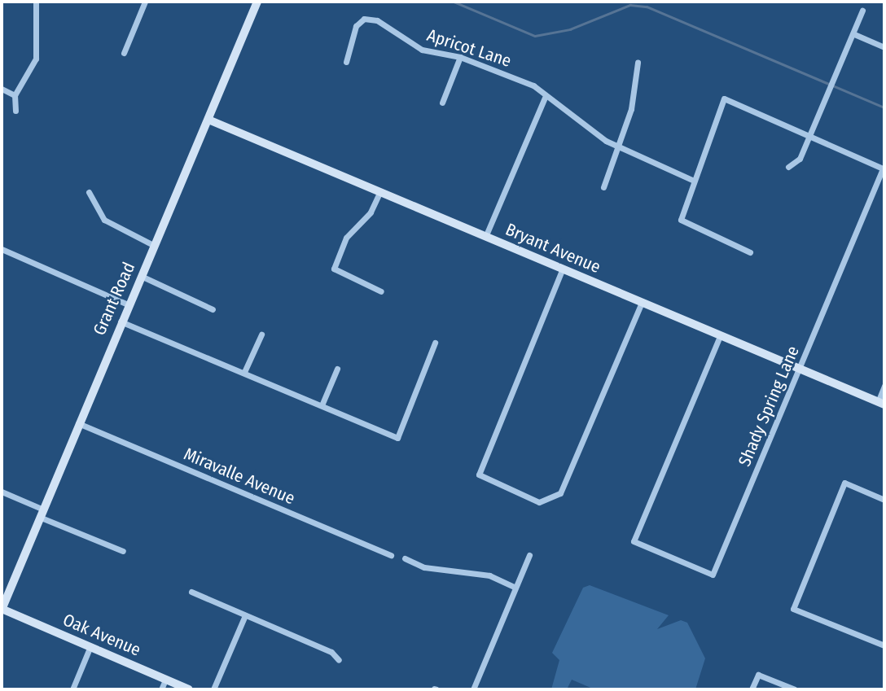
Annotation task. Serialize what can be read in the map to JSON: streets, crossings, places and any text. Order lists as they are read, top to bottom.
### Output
{
  "streets": {
    "street": [
      "Apricot Lane",
      "Bryant Avenue",
      "Grant Road",
      "Shady Spring Lane",
      "Miravalle Avenue",
      "Oak Avenue"
    ]
  },
  "crossings": [
    ["Bryant Avenue", "Grant Road"],
    ["Bryant Avenue", "Shady Spring Lane"],
    ["Grant Road", "Miravalle Avenue"],
    ["Grant Road", "Oak Avenue"]
  ]
}
